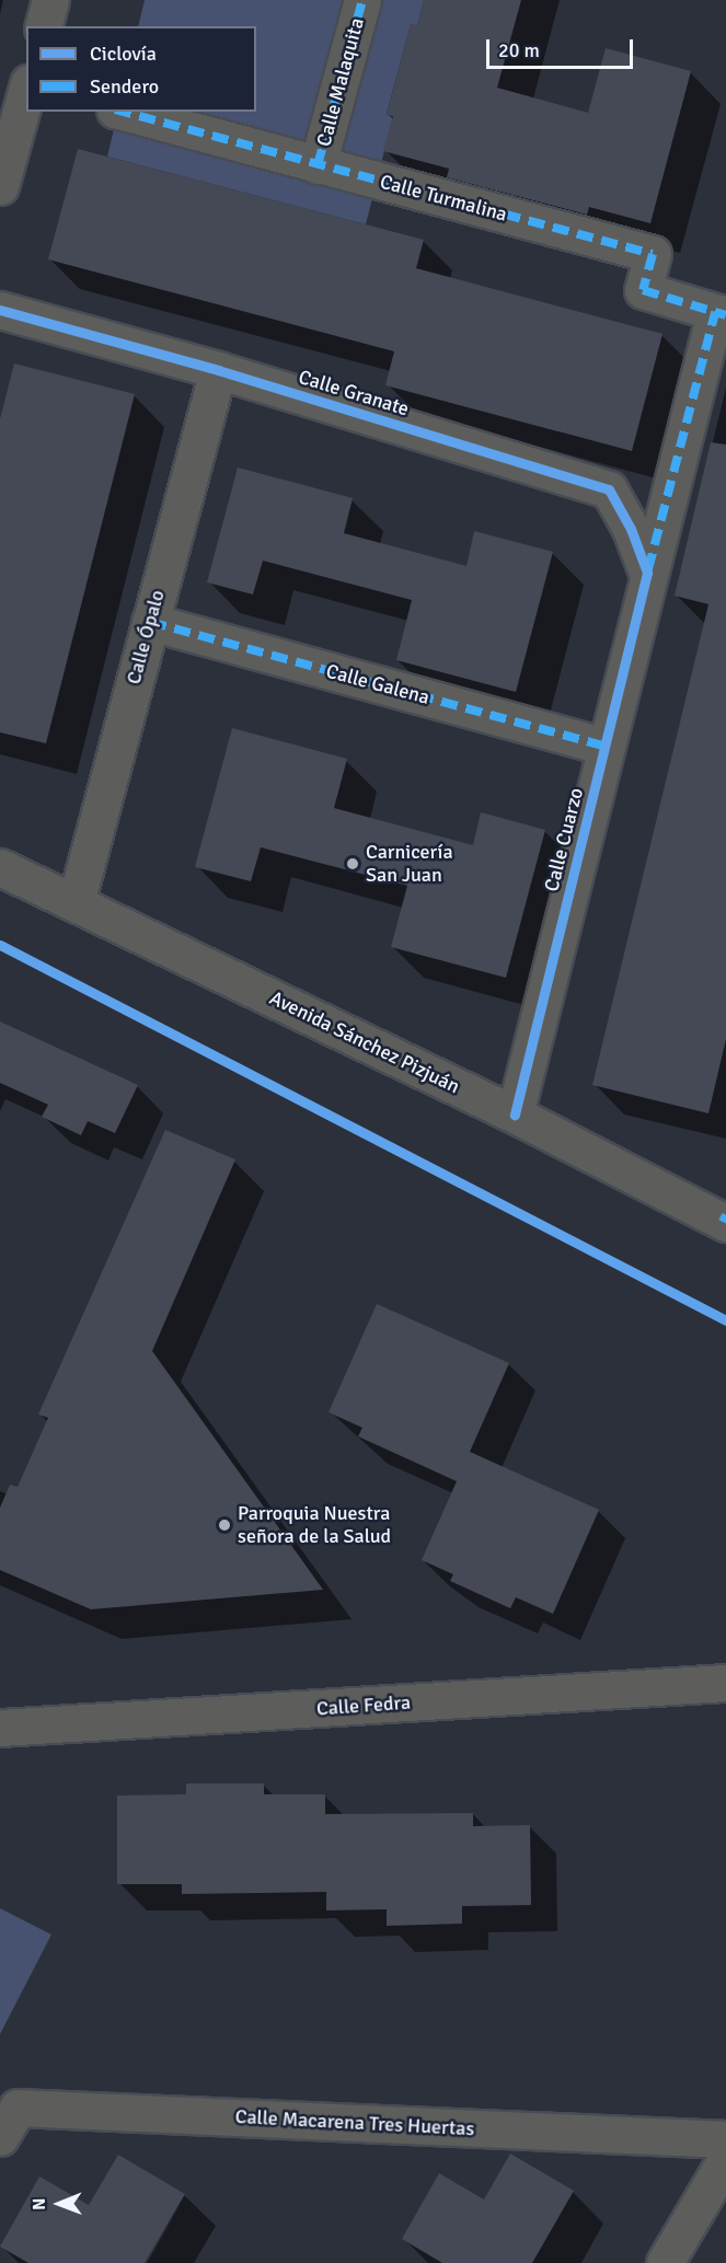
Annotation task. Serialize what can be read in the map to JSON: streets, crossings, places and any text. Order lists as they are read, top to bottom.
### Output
{
  "streets": {
    "street": [
      "Calle Malaquita",
      "Calle Turmalina",
      "Calle Granate",
      "Calle Ópalo",
      "Calle Galena",
      "Calle Cuarzo",
      "Avenida Sánchez Pizjuán",
      "Calle Fedra",
      "Calle Macarena Tres Huertas"
    ]
  },
  "crossings": [
    ["Calle Malaquita", "Calle Turmalina"],
    ["Calle Turmalina", "Calle Cuarzo"],
    ["Calle Granate", "Calle Ópalo"],
    ["Calle Granate", "Calle Cuarzo"],
    ["Calle Ópalo", "Calle Galena"],
    ["Calle Ópalo", "Avenida Sánchez Pizjuán"],
    ["Calle Galena", "Calle Cuarzo"],
    ["Calle Cuarzo", "Avenida Sánchez Pizjuán"]
  ],
  "places": ["Carnicería San Juan", "Parroquia Nuestra señora de la Salud"],
  "legend": ["Ciclovía", "Sendero"],
  "scale_bar": "20 m",
  "north": "left"
}
